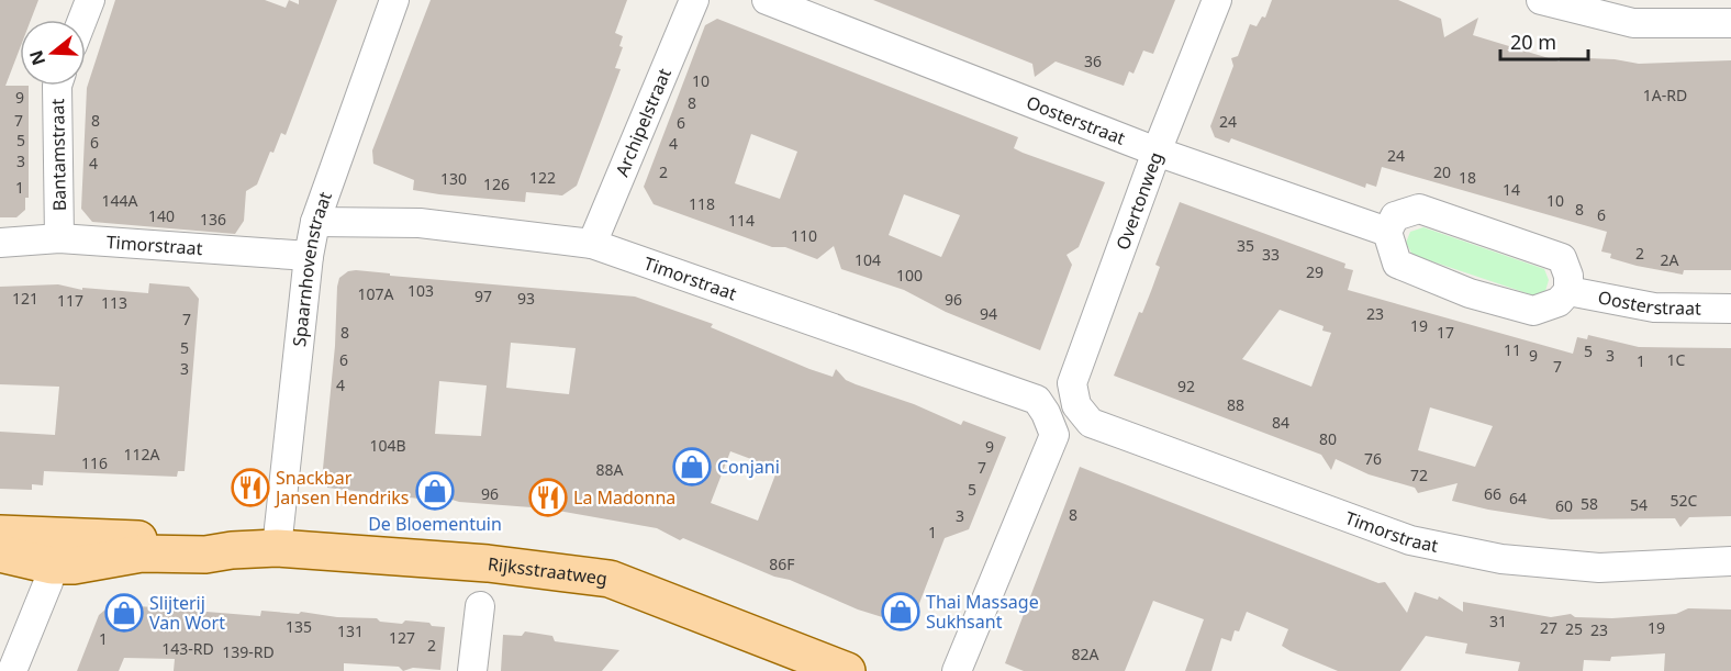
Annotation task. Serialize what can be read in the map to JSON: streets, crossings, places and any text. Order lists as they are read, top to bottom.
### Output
{
  "streets": {
    "main road": ["Rijksstraatweg"],
    "street": [
      "Oosterstraat",
      "Archipelstraat",
      "Bantamstraat",
      "Overtonweg",
      "Timorstraat",
      "Spaarnhovenstraat"
    ]
  },
  "crossings": [
    ["Oosterstraat", "Overtonweg"],
    ["Archipelstraat", "Timorstraat"],
    ["Bantamstraat", "Timorstraat"],
    ["Overtonweg", "Timorstraat"],
    ["Timorstraat", "Spaarnhovenstraat"],
    ["Spaarnhovenstraat", "Rijksstraatweg"]
  ],
  "places": {
    "shop": [
      "Conjani",
      "De Bloementuin",
      "Thai Massage Sukhsant",
      "Slijterij Van Wort"
    ],
    "restaurant": ["Snackbar Jansen Hendriks", "La Madonna"]
  },
  "house_numbers": [
    "36",
    "10",
    "1A-RD",
    "9",
    "8",
    "7",
    "8",
    "24",
    "6",
    "5",
    "6",
    "4",
    "24",
    "3",
    "4",
    "2",
    "20",
    "122",
    "18",
    "130",
    "126",
    "1",
    "14",
    "144A",
    "10",
    "118",
    "8",
    "6",
    "140",
    "136",
    "114",
    "110",
    "35",
    "2",
    "33",
    "104",
    "2A",
    "29",
    "100",
    "103",
    "107A",
    "97",
    "121",
    "93",
    "96",
    "117",
    "113",
    "94",
    "23",
    "7",
    "19",
    "8",
    "17",
    "5",
    "11",
    "5",
    "9",
    "3",
    "6",
    "1C",
    "1",
    "7",
    "3",
    "4",
    "92",
    "88",
    "84",
    "80",
    "104B",
    "9",
    "112A",
    "76",
    "116",
    "7",
    "88A",
    "72",
    "5",
    "96",
    "66",
    "64",
    "52C",
    "58",
    "54",
    "60",
    "8",
    "3",
    "1",
    "86F",
    "31",
    "135",
    "27",
    "19",
    "25",
    "23",
    "131",
    "127",
    "1",
    "2",
    "143-RD",
    "139-RD",
    "82A"
  ],
  "scale_bar": "20 m",
  "north": "left"
}
